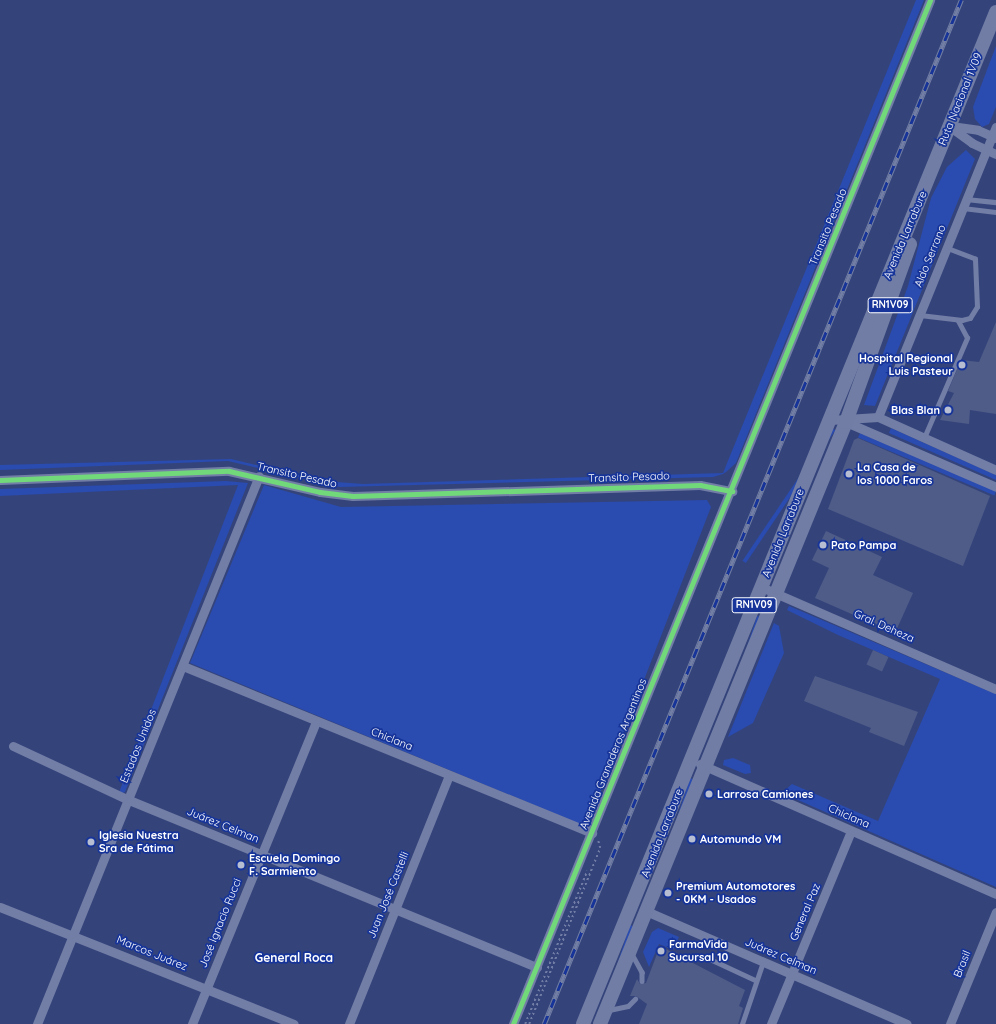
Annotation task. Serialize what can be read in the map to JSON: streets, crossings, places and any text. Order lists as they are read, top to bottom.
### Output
{
  "streets": {
    "main road": ["Ruta Nacional 1V09", "Avenida Larrabure", "RN1V09"],
    "street": [
      "Transito Pesado",
      "Aldo Serrano",
      "Gral. Deheza",
      "Chiclana",
      "Estados Unidos",
      "Avenida Granaderos Argentinos",
      "Juárez Celman",
      "Juan José Castelli",
      "General Paz",
      "José Ignacio Rucci",
      "Marcos Juárez",
      "Brasil"
    ]
  },
  "crossings": [
    ["Ruta Nacional 1V09", "Avenida Larrabure"],
    ["Transito Pesado", "Estados Unidos"],
    ["Transito Pesado", "Avenida Granaderos Argentinos"],
    ["Avenida Larrabure", "Gral. Deheza"],
    ["Avenida Larrabure", "Chiclana"],
    ["Avenida Larrabure", "Juárez Celman"],
    ["Chiclana", "Estados Unidos"],
    ["Chiclana", "Avenida Granaderos Argentinos"],
    ["Chiclana", "Juan José Castelli"],
    ["Chiclana", "General Paz"],
    ["Chiclana", "José Ignacio Rucci"],
    ["Estados Unidos", "Juárez Celman"],
    ["Estados Unidos", "Marcos Juárez"],
    ["Avenida Granaderos Argentinos", "Juárez Celman"],
    ["Juárez Celman", "Juan José Castelli"],
    ["Juárez Celman", "General Paz"],
    ["Juárez Celman", "José Ignacio Rucci"],
    ["José Ignacio Rucci", "Marcos Juárez"]
  ],
  "districts": ["General Roca"],
  "places": [
    "Hospital Regional Luis Pasteur",
    "Blas Blan",
    "La Casa de los 1000 Faros",
    "Pato Pampa",
    "Larrosa Camiones",
    "Automundo VM",
    "Iglesia Nuestra Sra de Fátima",
    "Escuela Domingo F. Sarmiento",
    "Premium Automotores - 0KM - Usados",
    "FarmaVida Sucursal 10"
  ]
}
